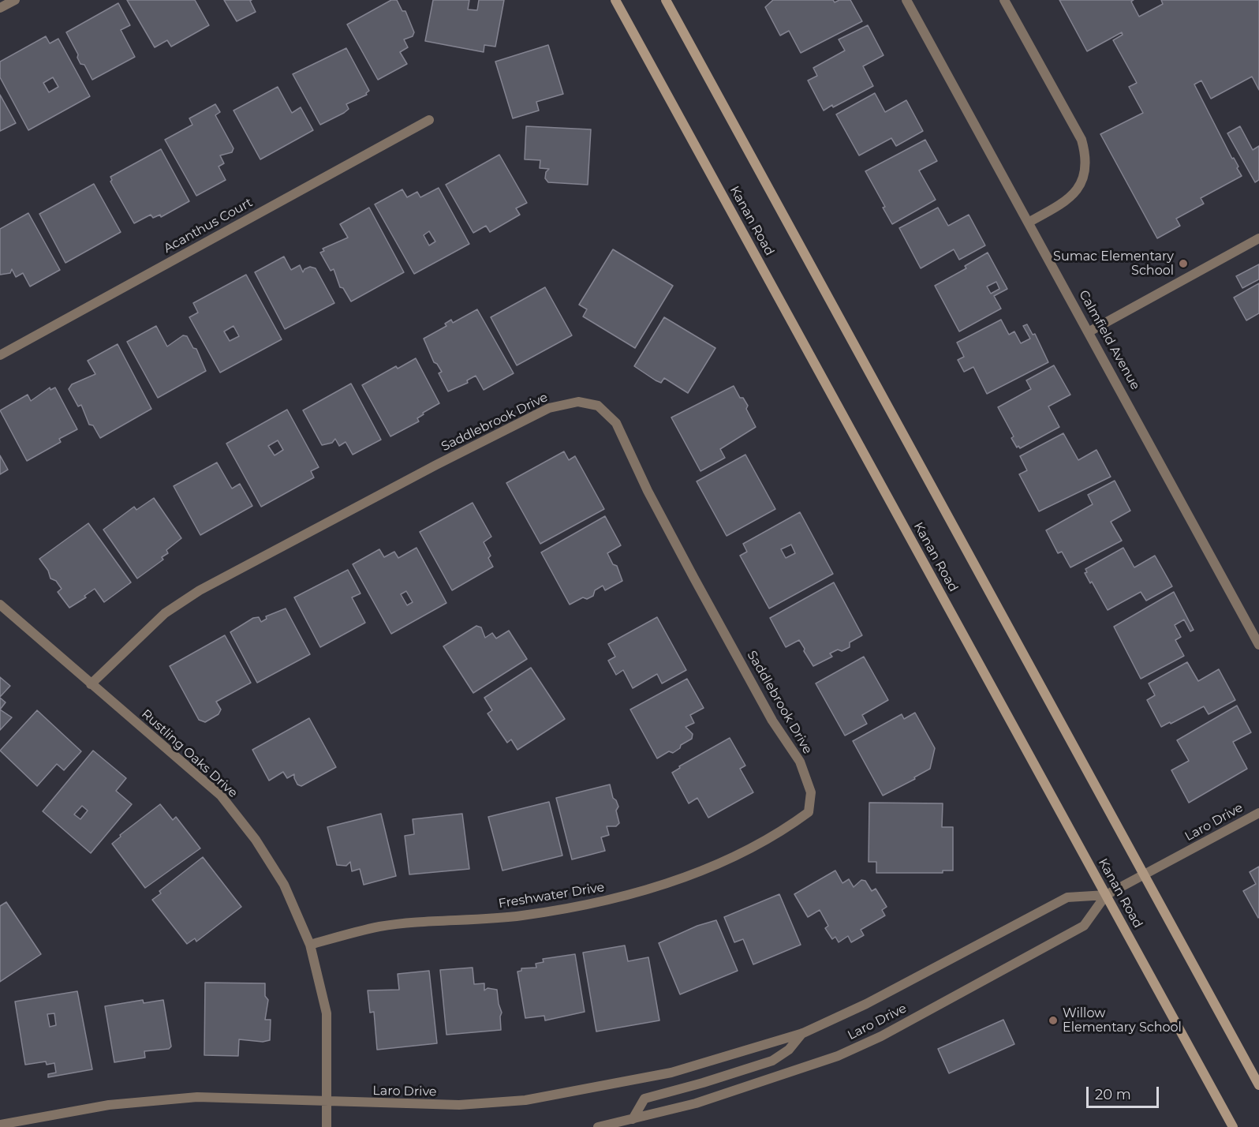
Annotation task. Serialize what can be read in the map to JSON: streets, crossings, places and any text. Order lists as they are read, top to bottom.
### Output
{
  "streets": {
    "main road": ["Kanan Road"],
    "street": [
      "Acanthus Court",
      "Calmfield Avenue",
      "Saddlebrook Drive",
      "Rustling Oaks Drive",
      "Laro Drive",
      "Freshwater Drive"
    ]
  },
  "crossings": [
    ["Kanan Road", "Laro Drive"],
    ["Saddlebrook Drive", "Rustling Oaks Drive"],
    ["Saddlebrook Drive", "Freshwater Drive"],
    ["Rustling Oaks Drive", "Laro Drive"],
    ["Rustling Oaks Drive", "Freshwater Drive"]
  ],
  "places": ["Sumac Elementary School", "Willow Elementary School"],
  "scale_bar": "20 m"
}
